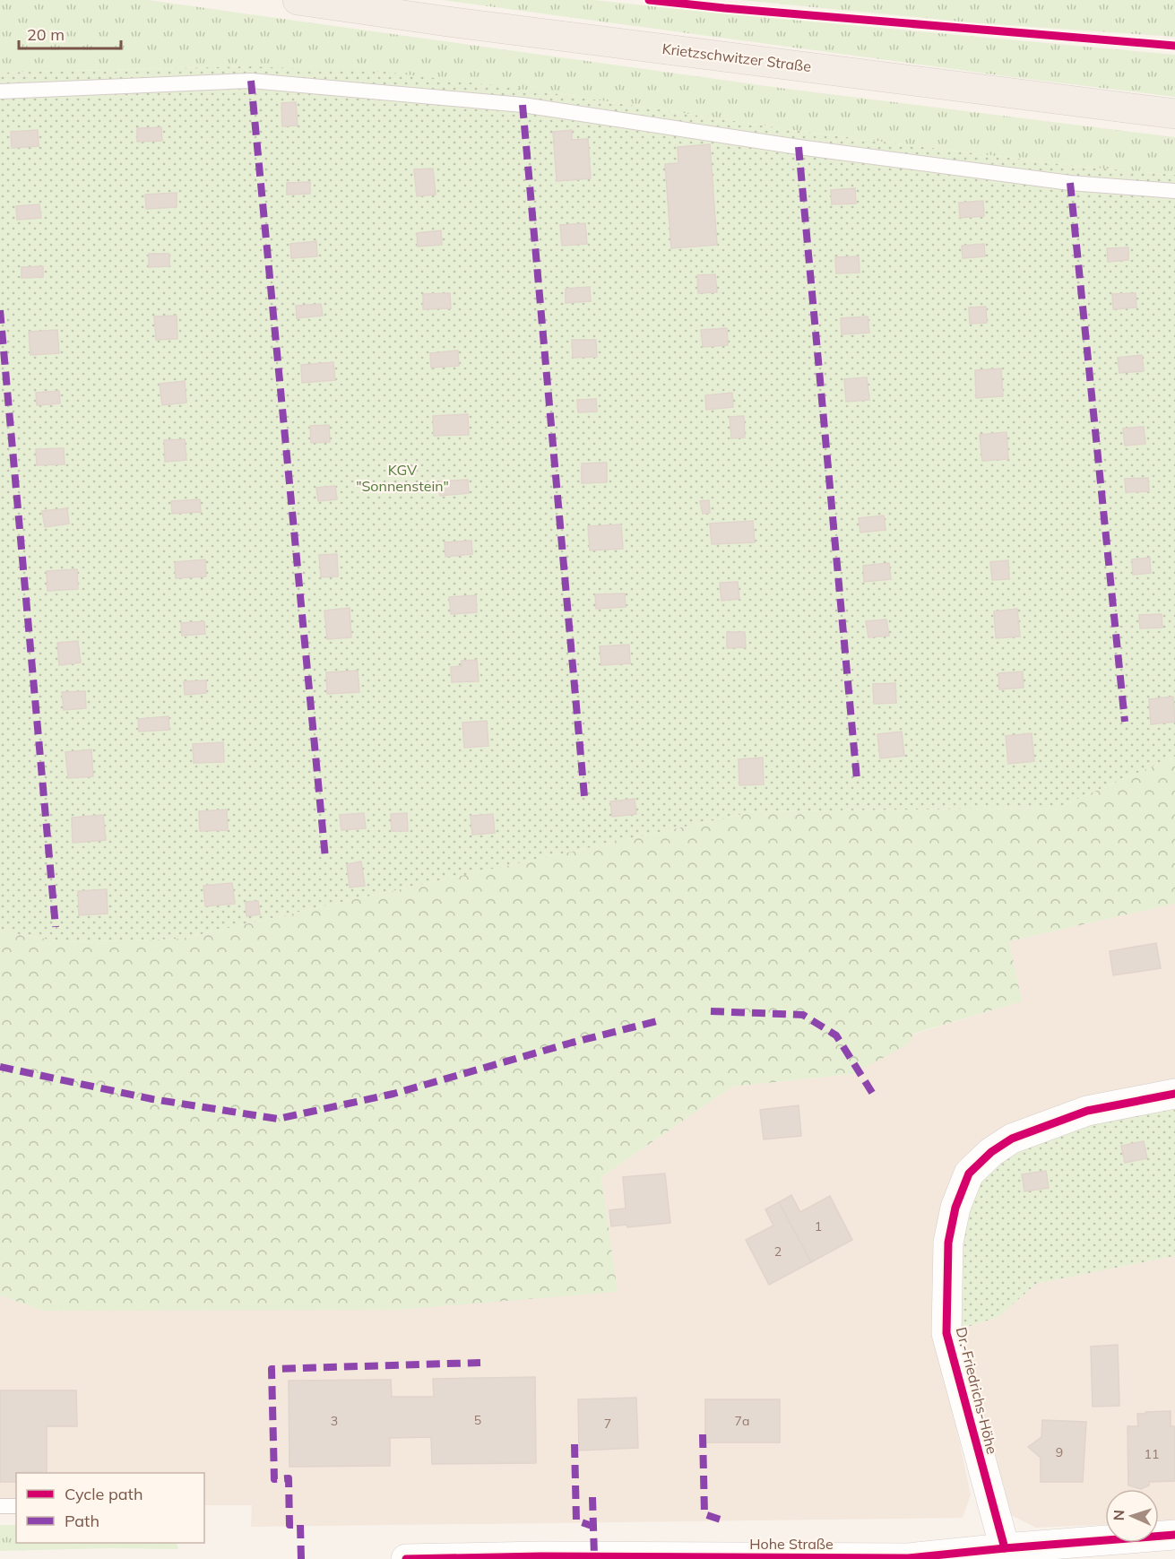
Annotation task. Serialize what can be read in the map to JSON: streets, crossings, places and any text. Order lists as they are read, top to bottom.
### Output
{
  "streets": {
    "main road": ["Krietzschwitzer Straße"],
    "street": ["Dr.-Friedrichs-Höhe", "Hohe Straße"]
  },
  "crossings": [
    ["Dr.-Friedrichs-Höhe", "Hohe Straße"]
  ],
  "parks": ["KGV \"Sonnenstein\""],
  "house_numbers": [
    "1",
    "2",
    "5",
    "3",
    "7a",
    "7",
    "9",
    "11"
  ],
  "legend": ["Cycle path", "Path"],
  "scale_bar": "20 m",
  "north": "left"
}
